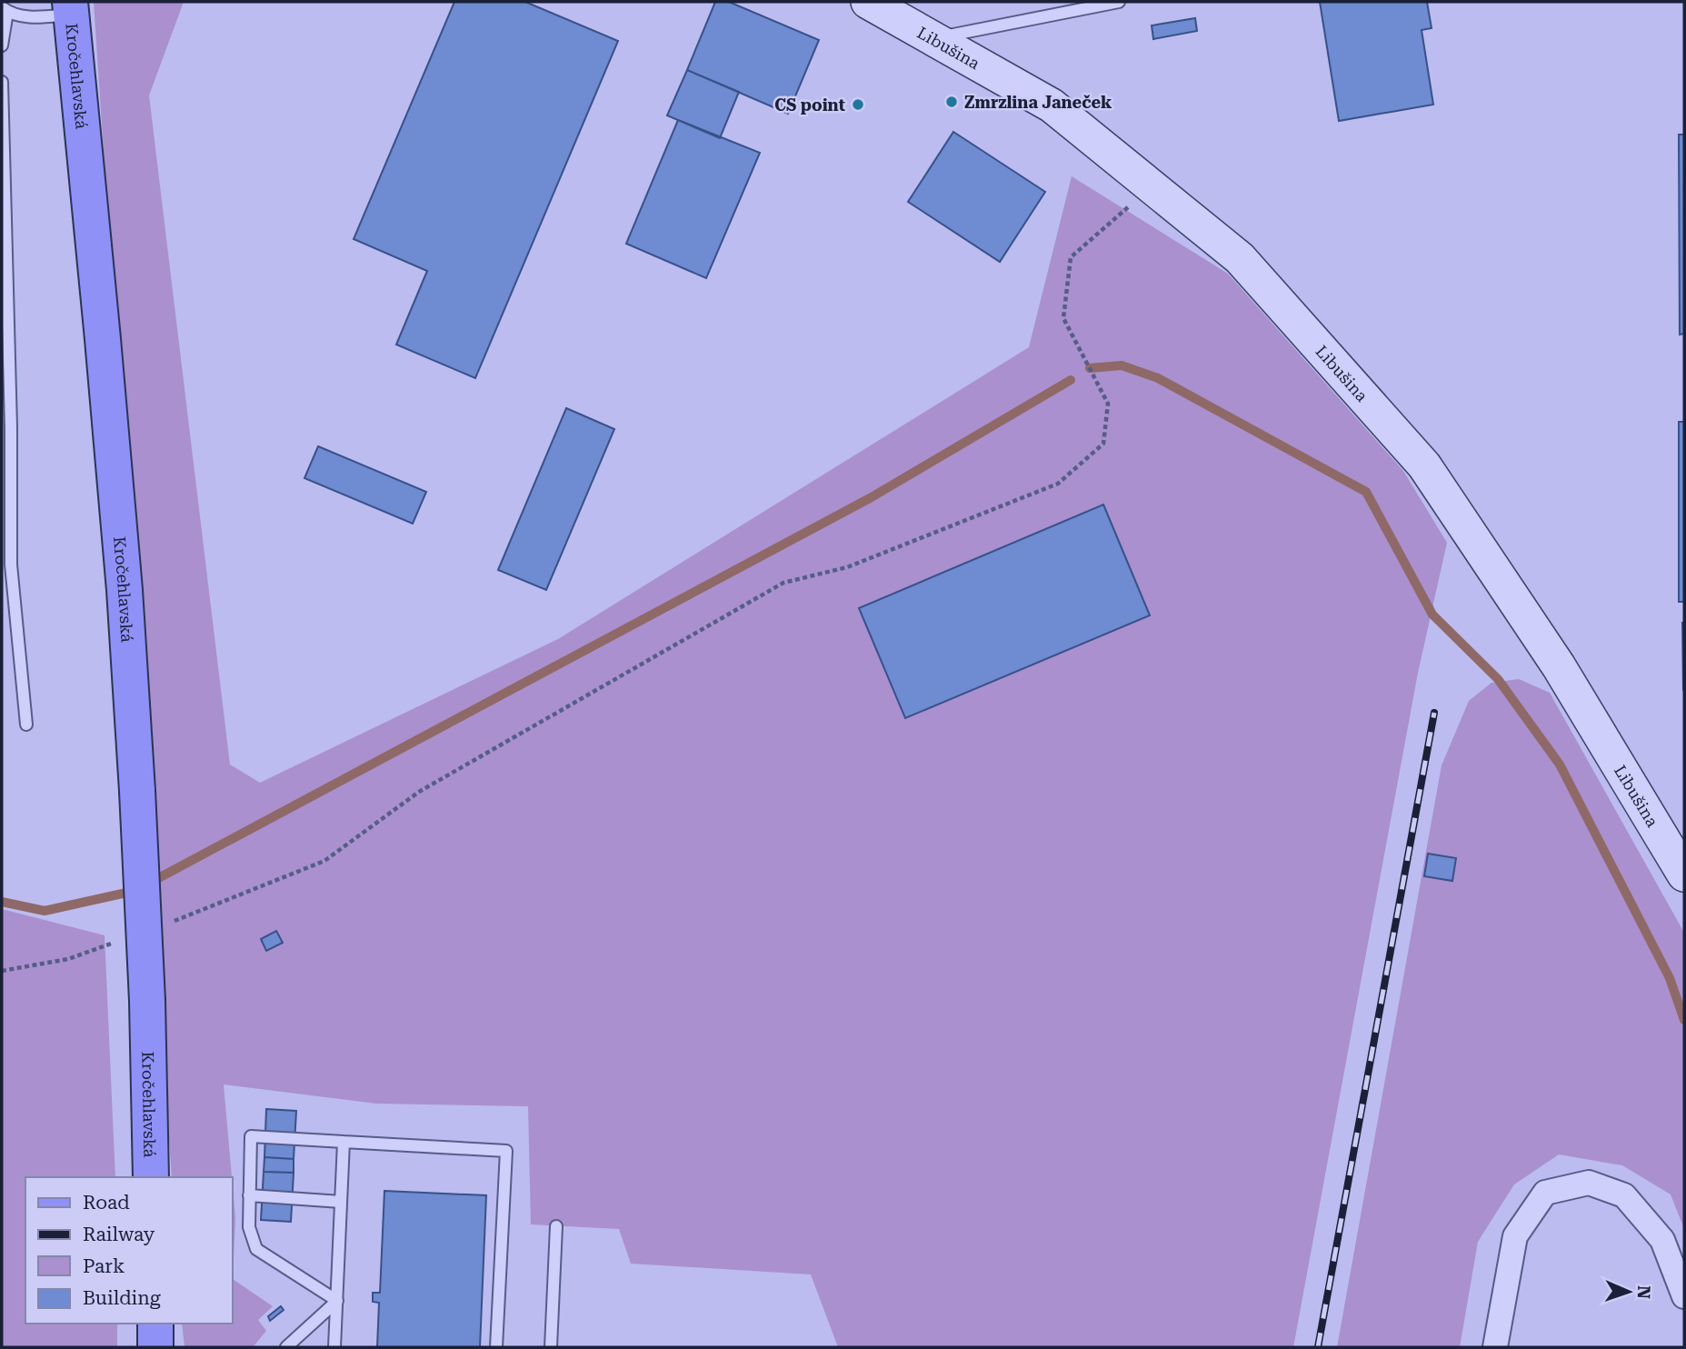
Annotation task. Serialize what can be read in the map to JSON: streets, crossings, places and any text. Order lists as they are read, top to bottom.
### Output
{
  "streets": {
    "main road": ["Libušina", "Kročehlavská"]
  },
  "places": ["Zmrzlina Janeček", "CS point"],
  "legend": [
    "Road",
    "Railway",
    "Park",
    "Building"
  ],
  "north": "right"
}
